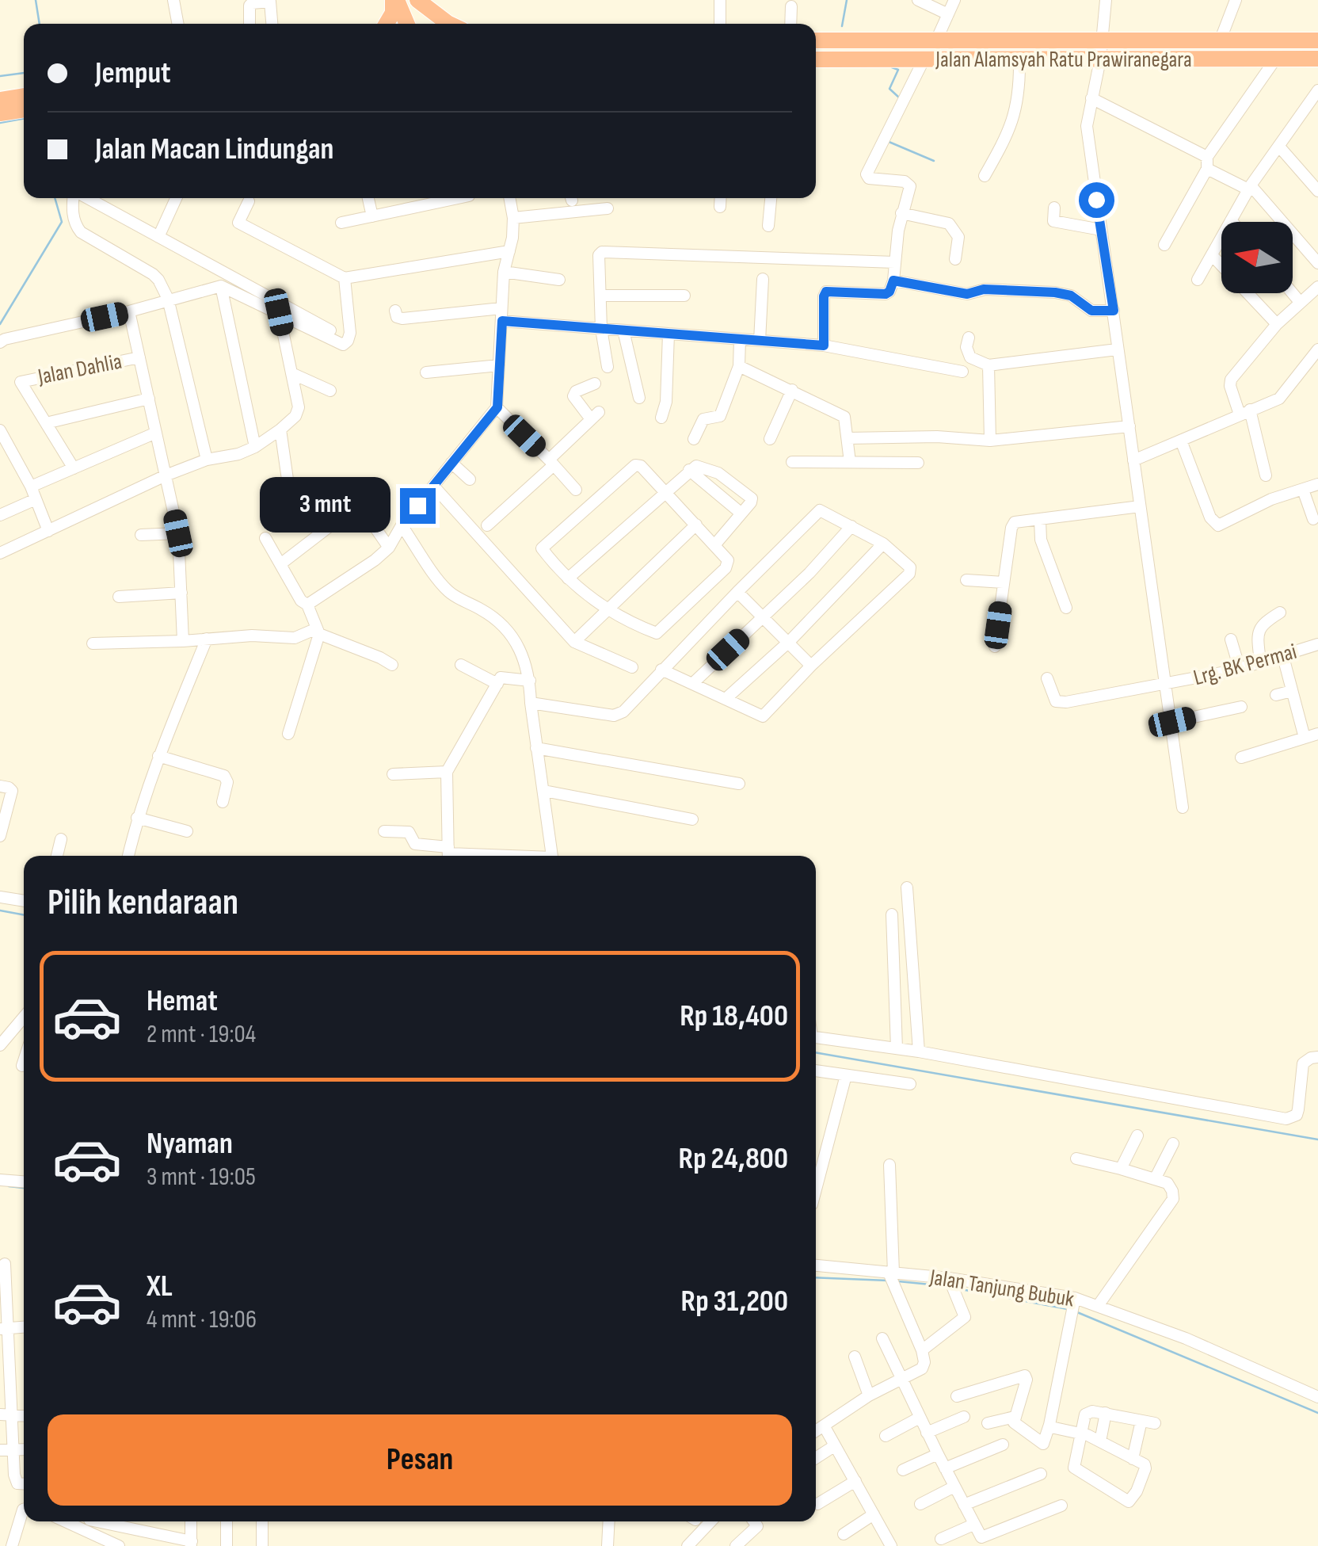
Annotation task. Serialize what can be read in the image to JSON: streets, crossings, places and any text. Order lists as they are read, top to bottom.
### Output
{
  "streets": {
    "highway": ["Jalan Alamsyah Ratu Prawiranegara"],
    "street": ["Jalan Dahlia", "Lrg. BK Permai", "Jalan Tanjung Bubuk"]
  },
  "north": "left",
  "page": {
    "banner": ["Jemput", "Jalan Macan Lindungan"],
    "bubble": "3 mnt",
    "heading": "Pilih kendaraan",
    "list": [
      {
        "name": "Hemat",
        "note": "2 mnt · 19:04",
        "value": "Rp 18,400"
      },
      {
        "name": "Nyaman",
        "note": "3 mnt · 19:05",
        "value": "Rp 24,800"
      },
      {
        "name": "XL",
        "note": "4 mnt · 19:06",
        "value": "Rp 31,200"
      }
    ],
    "buttons": "Pesan"
  }
}
